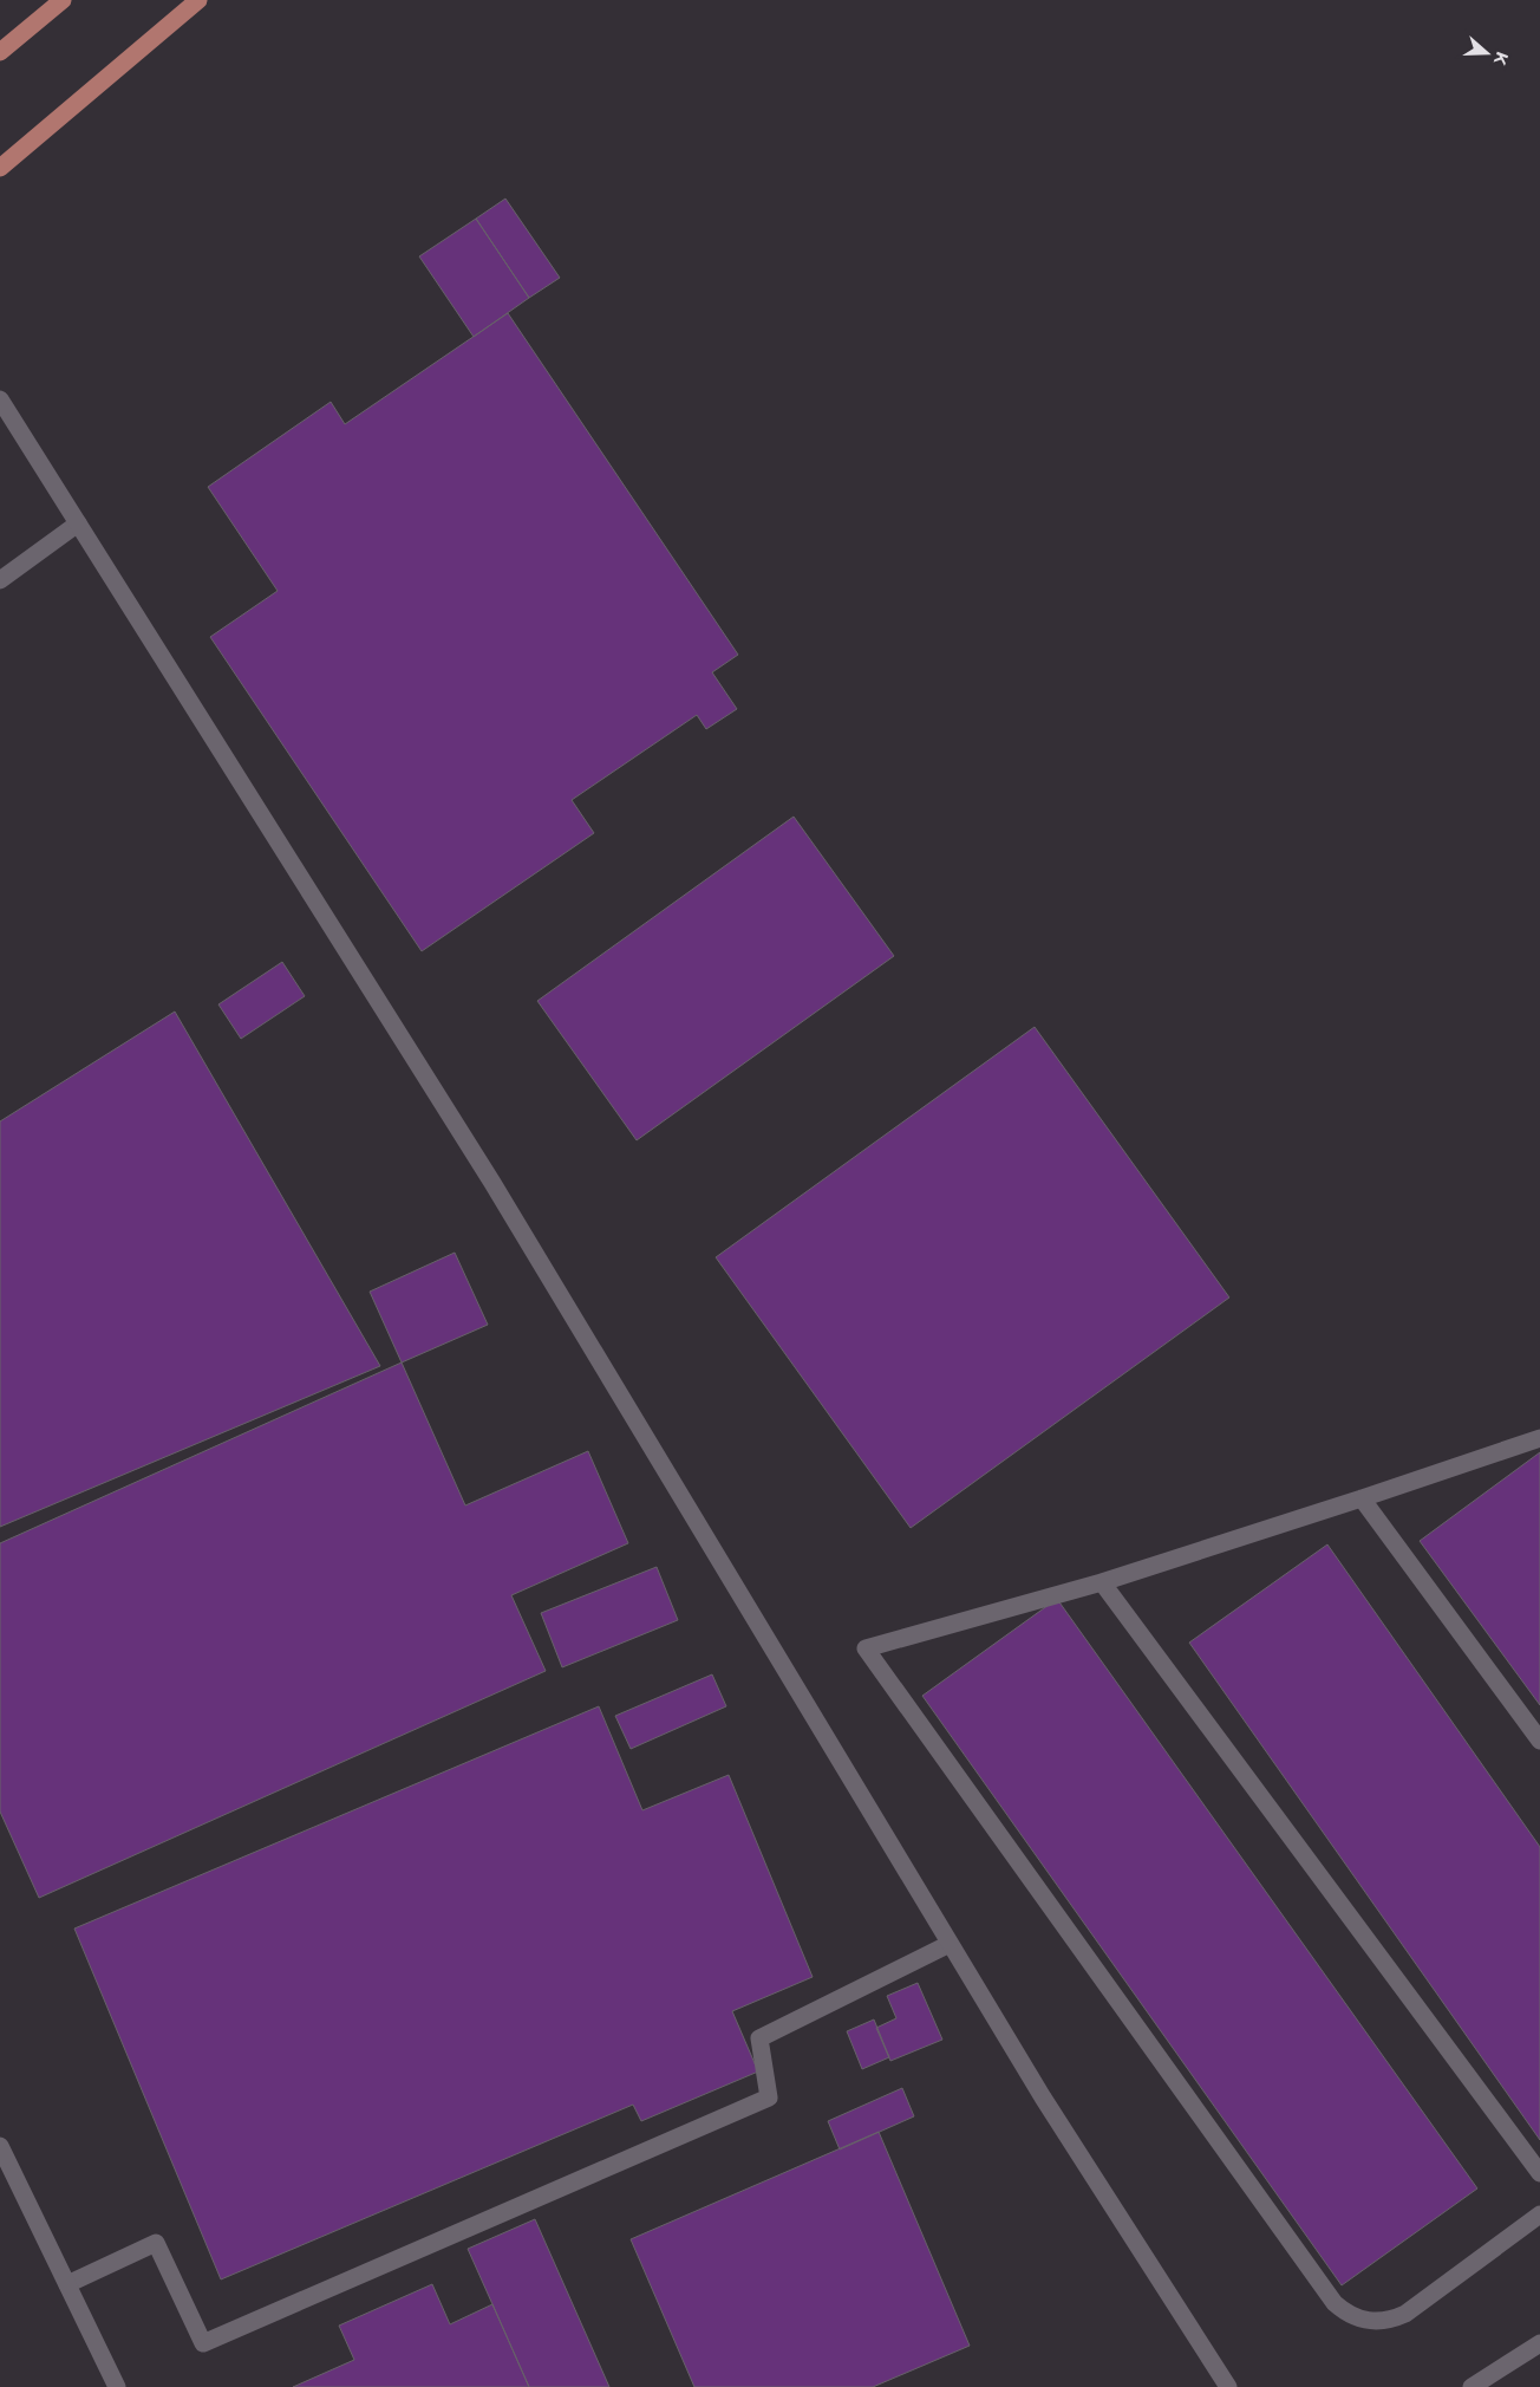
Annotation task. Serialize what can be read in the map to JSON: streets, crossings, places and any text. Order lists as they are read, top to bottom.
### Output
{
  "north": "right"
}
